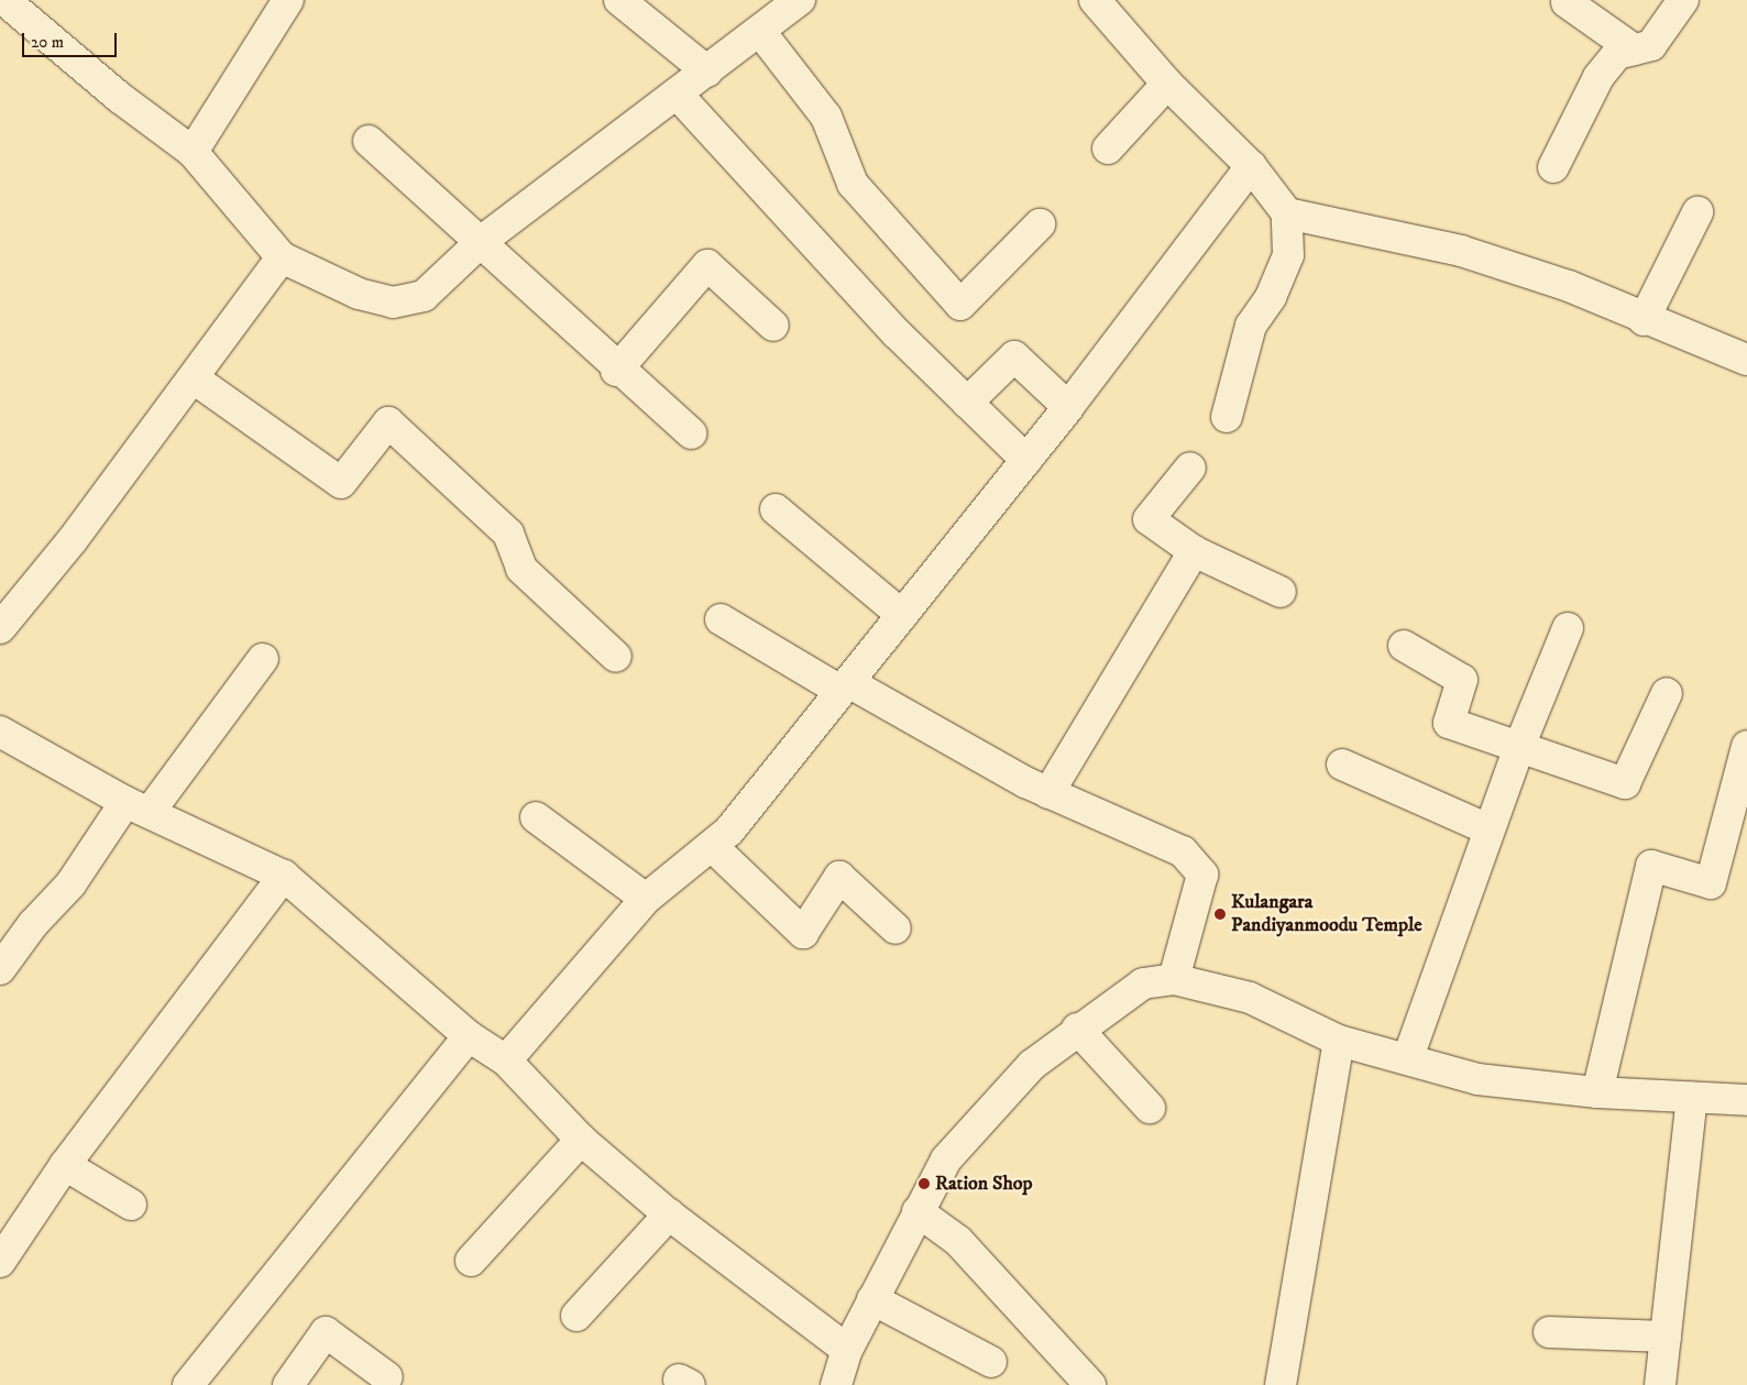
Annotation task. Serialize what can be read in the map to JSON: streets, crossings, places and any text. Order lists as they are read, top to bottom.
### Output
{
  "places": ["Kulangara Pandiyanmoodu Temple", "Ration Shop"],
  "scale_bar": "20 m"
}
